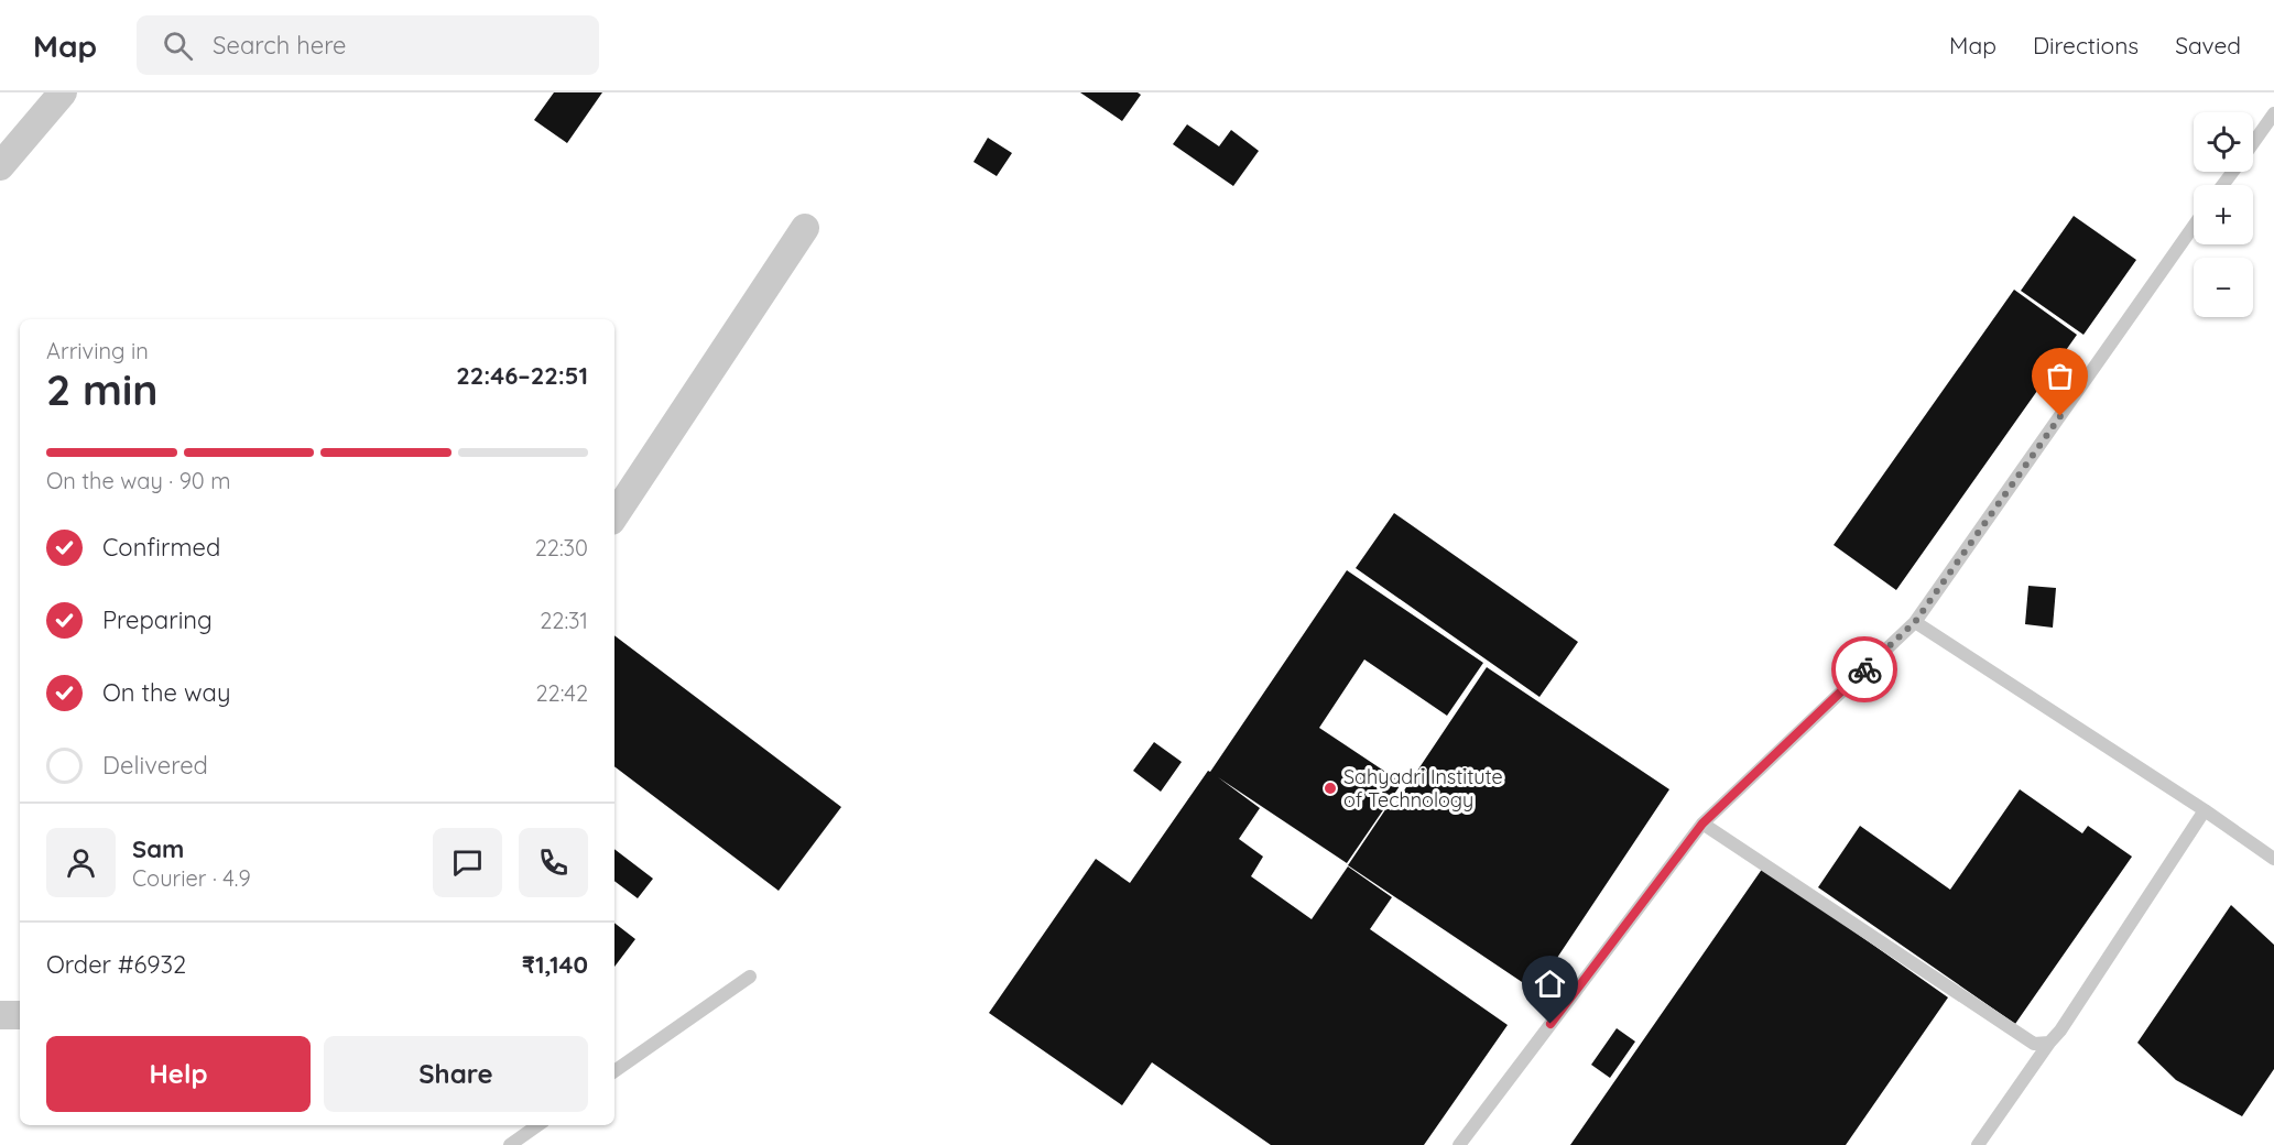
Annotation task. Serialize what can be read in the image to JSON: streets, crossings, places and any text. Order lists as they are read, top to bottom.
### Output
{
  "places": ["Sahyadri Institute of Technology"],
  "page": {
    "header": "Map",
    "search": "Search here",
    "nav": ["Map", "Directions", "Saved"],
    "map_buttons": ["+", "−"],
    "heading": ["2 min", "Arriving in", "22:46–22:51"],
    "panel": [
      "Sam",
      "Courier · 4.9",
      "Order #6932",
      "₹1,140"
    ],
    "bar": "On the way · 90 m",
    "list": [
      ["Confirmed", "22:30"],
      ["Preparing", "22:31"],
      ["On the way", "22:42"],
      "Delivered"
    ],
    "buttons": ["Help", "Share"]
  }
}
